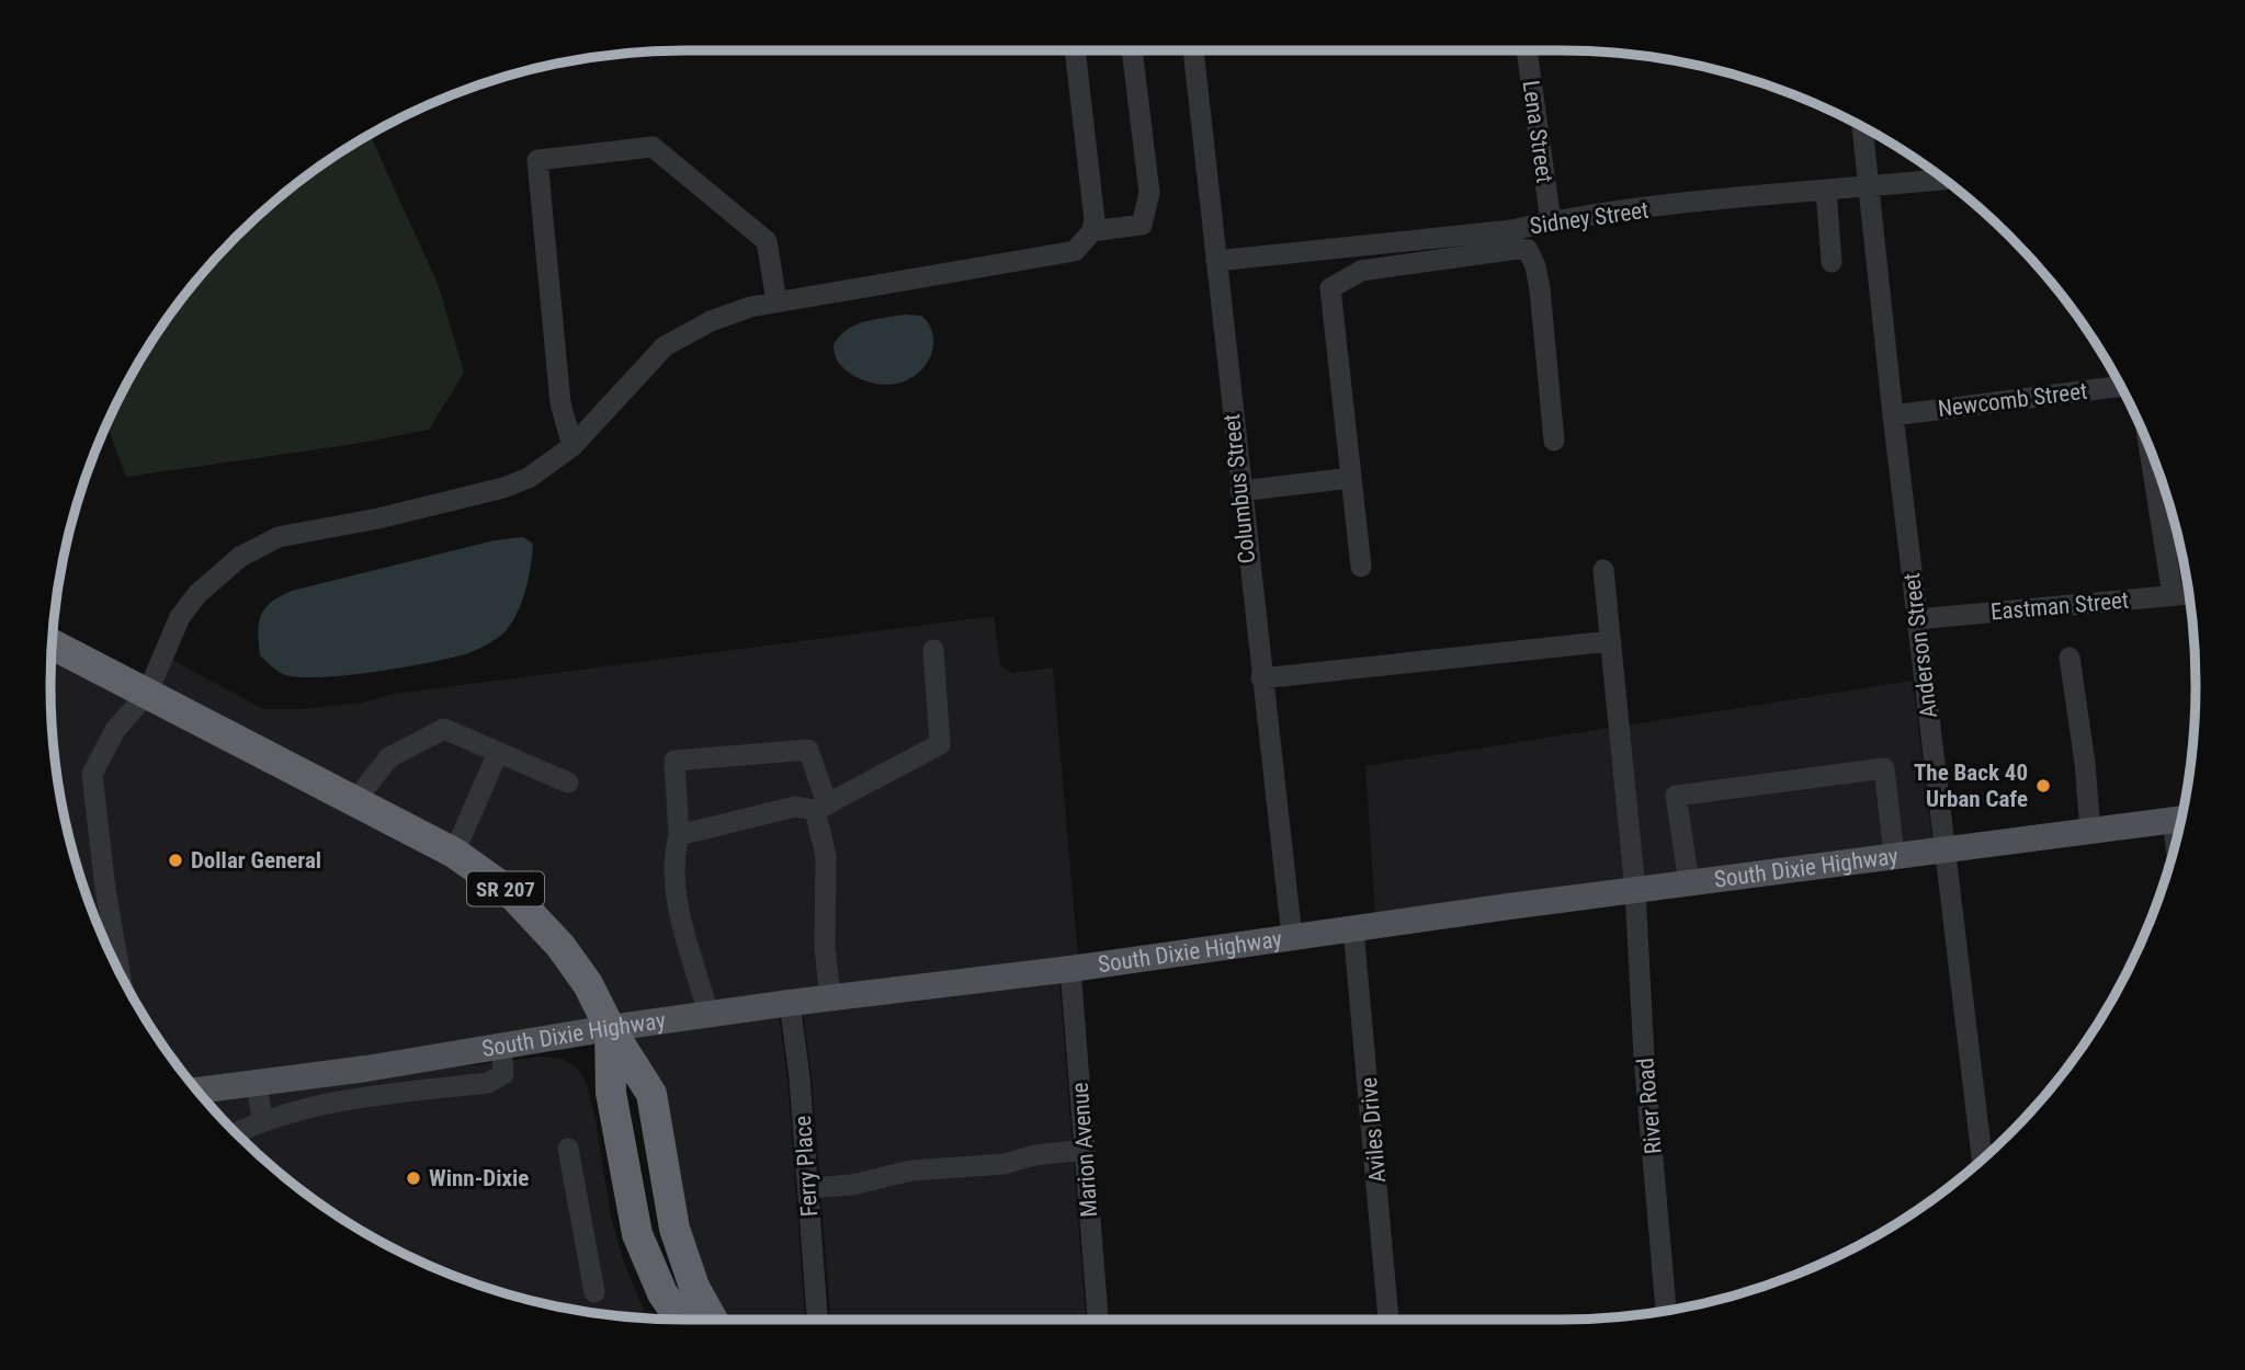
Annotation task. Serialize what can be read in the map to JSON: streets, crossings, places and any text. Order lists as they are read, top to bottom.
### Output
{
  "streets": {
    "highway": ["SR 207"],
    "main road": ["South Dixie Highway"],
    "street": [
      "Lena Street",
      "Sidney Street",
      "Newcomb Street",
      "Columbus Street",
      "Eastman Street",
      "Anderson Street",
      "River Road",
      "Aviles Drive",
      "Marion Avenue",
      "Ferry Place"
    ]
  },
  "crossings": [
    ["Lena Street", "Sidney Street"],
    ["Sidney Street", "Columbus Street"],
    ["Sidney Street", "Anderson Street"],
    ["Newcomb Street", "Anderson Street"],
    ["Columbus Street", "South Dixie Highway"],
    ["Eastman Street", "Anderson Street"],
    ["Anderson Street", "South Dixie Highway"],
    ["South Dixie Highway", "SR 207"],
    ["South Dixie Highway", "River Road"],
    ["South Dixie Highway", "Aviles Drive"],
    ["South Dixie Highway", "Marion Avenue"],
    ["South Dixie Highway", "Ferry Place"]
  ],
  "places": ["The Back 40 Urban Cafe", "Dollar General", "Winn-Dixie"]
}
